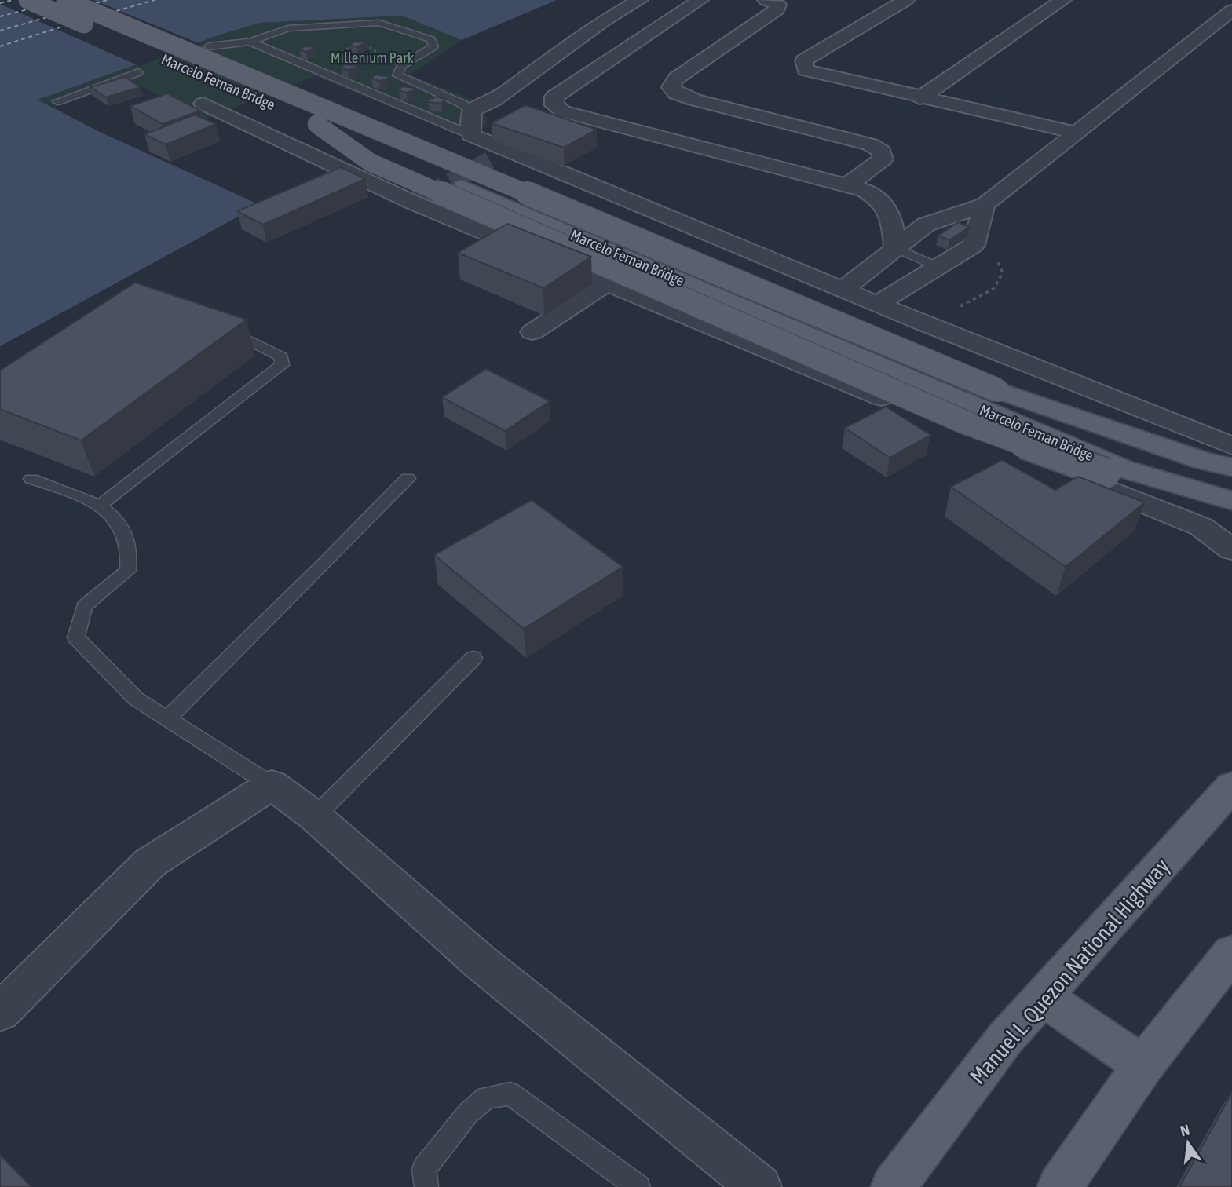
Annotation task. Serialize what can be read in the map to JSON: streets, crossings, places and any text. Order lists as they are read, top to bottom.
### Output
{
  "streets": {
    "main road": ["Marcelo Fernan Bridge", "Manuel L. Quezon National Highway"]
  },
  "parks": ["Millenium Park"],
  "north": "top"
}
